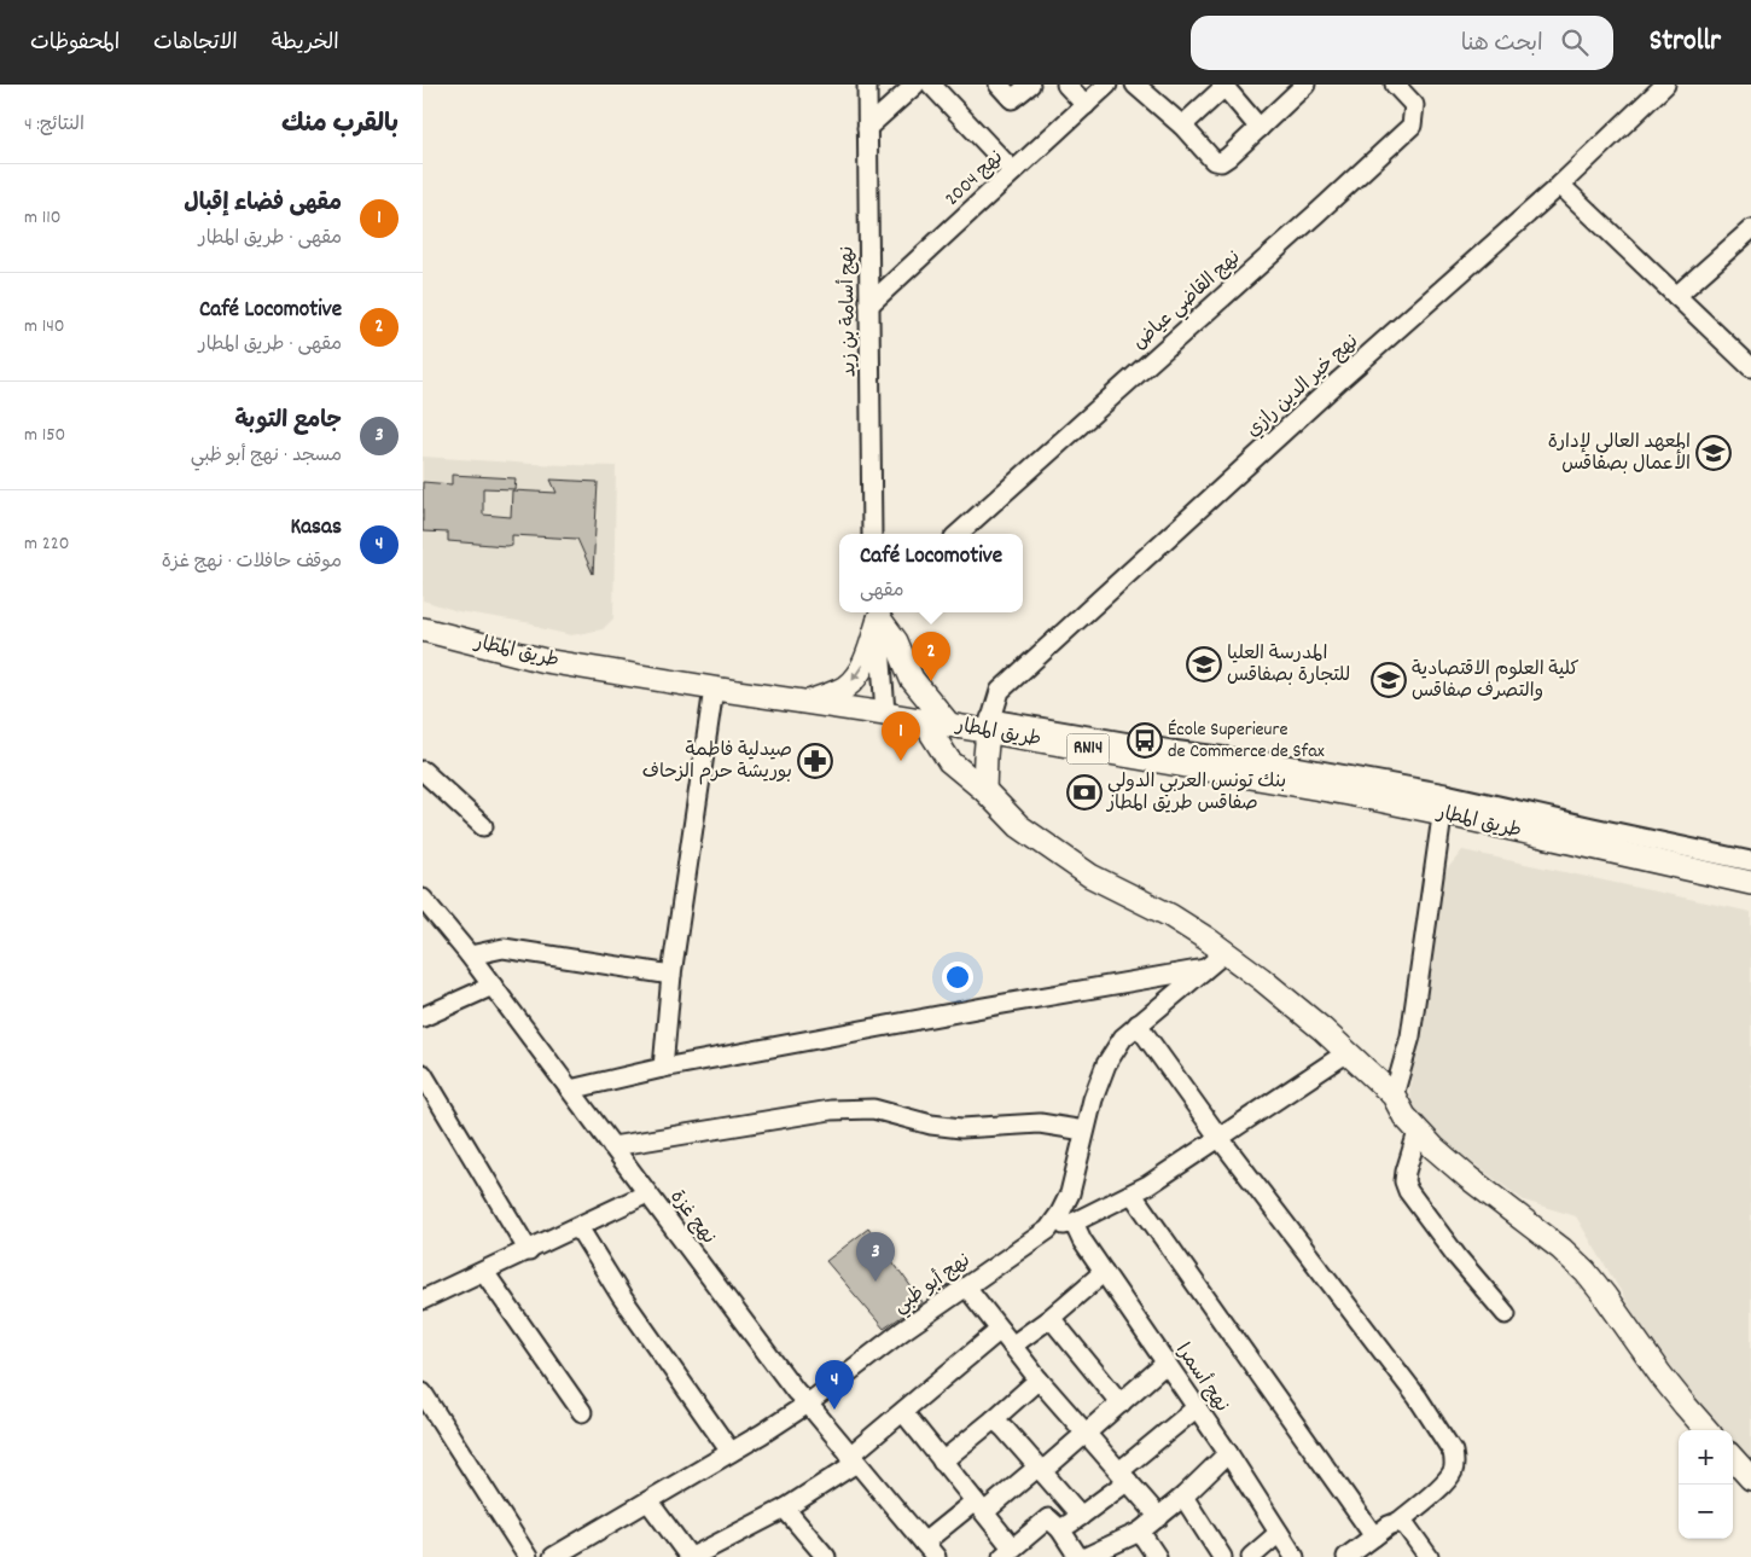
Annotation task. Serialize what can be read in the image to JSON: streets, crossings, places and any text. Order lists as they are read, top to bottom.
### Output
{
  "streets": {
    "main road": ["طريق المطار", "RN14"],
    "street": [
      "نهج 2004",
      "نهج القاضي عياض",
      "نهج أسامة بن زيد",
      "نهج خير الدين رازي",
      "نهج غزة",
      "نهج أبو ظبي",
      "نهج أسمرا"
    ]
  },
  "crossings": [
    ["نهج 2004", "نهج أسامة بن زيد"],
    ["نهج خير الدين رازي", "طريق المطار"],
    ["نهج غزة", "نهج أبو ظبي"]
  ],
  "places": {
    "school or university": ["المعهد العالي لإدارة الأعمال بصفاقس", "المدرسة العليا للتجارة بصفاقس", "كلية العلوم الاقتصادية والتصرف صفاقس"],
    "bus stop": ["École Superieure de Commerce de Sfax"],
    "pharmacy": ["صيدلية فاطمة بوريشة حرم الزحاف"],
    "bank": ["بنك تونس العربي الدولي صفاقس طريق المطار"]
  },
  "page": {
    "header": "Strollr",
    "search": "ابحث هنا",
    "nav": ["الخريطة", "الاتجاهات", "المحفوظات"],
    "heading": ["بالقرب منك", "النتائج: 4"],
    "list": [
      {
        "mark": "1",
        "name": "مقهى فضاء إقبال",
        "note": "مقهى · طريق المطار",
        "value": "110 m"
      },
      {
        "mark": "2",
        "name": "Café Locomotive",
        "note": "مقهى · طريق المطار",
        "value": "140 m"
      },
      {
        "mark": "3",
        "name": "جامع التوبة",
        "note": "مسجد · نهج أبو ظبي",
        "value": "150 m"
      },
      {
        "mark": "4",
        "name": "Kasas",
        "note": "موقف حافلات · نهج غزة",
        "value": "220 m"
      }
    ],
    "popup": ["Café Locomotive", "مقهى"],
    "pins": [
      "2",
      "1",
      "3",
      "4"
    ],
    "map_buttons": ["+", "−"]
  }
}
